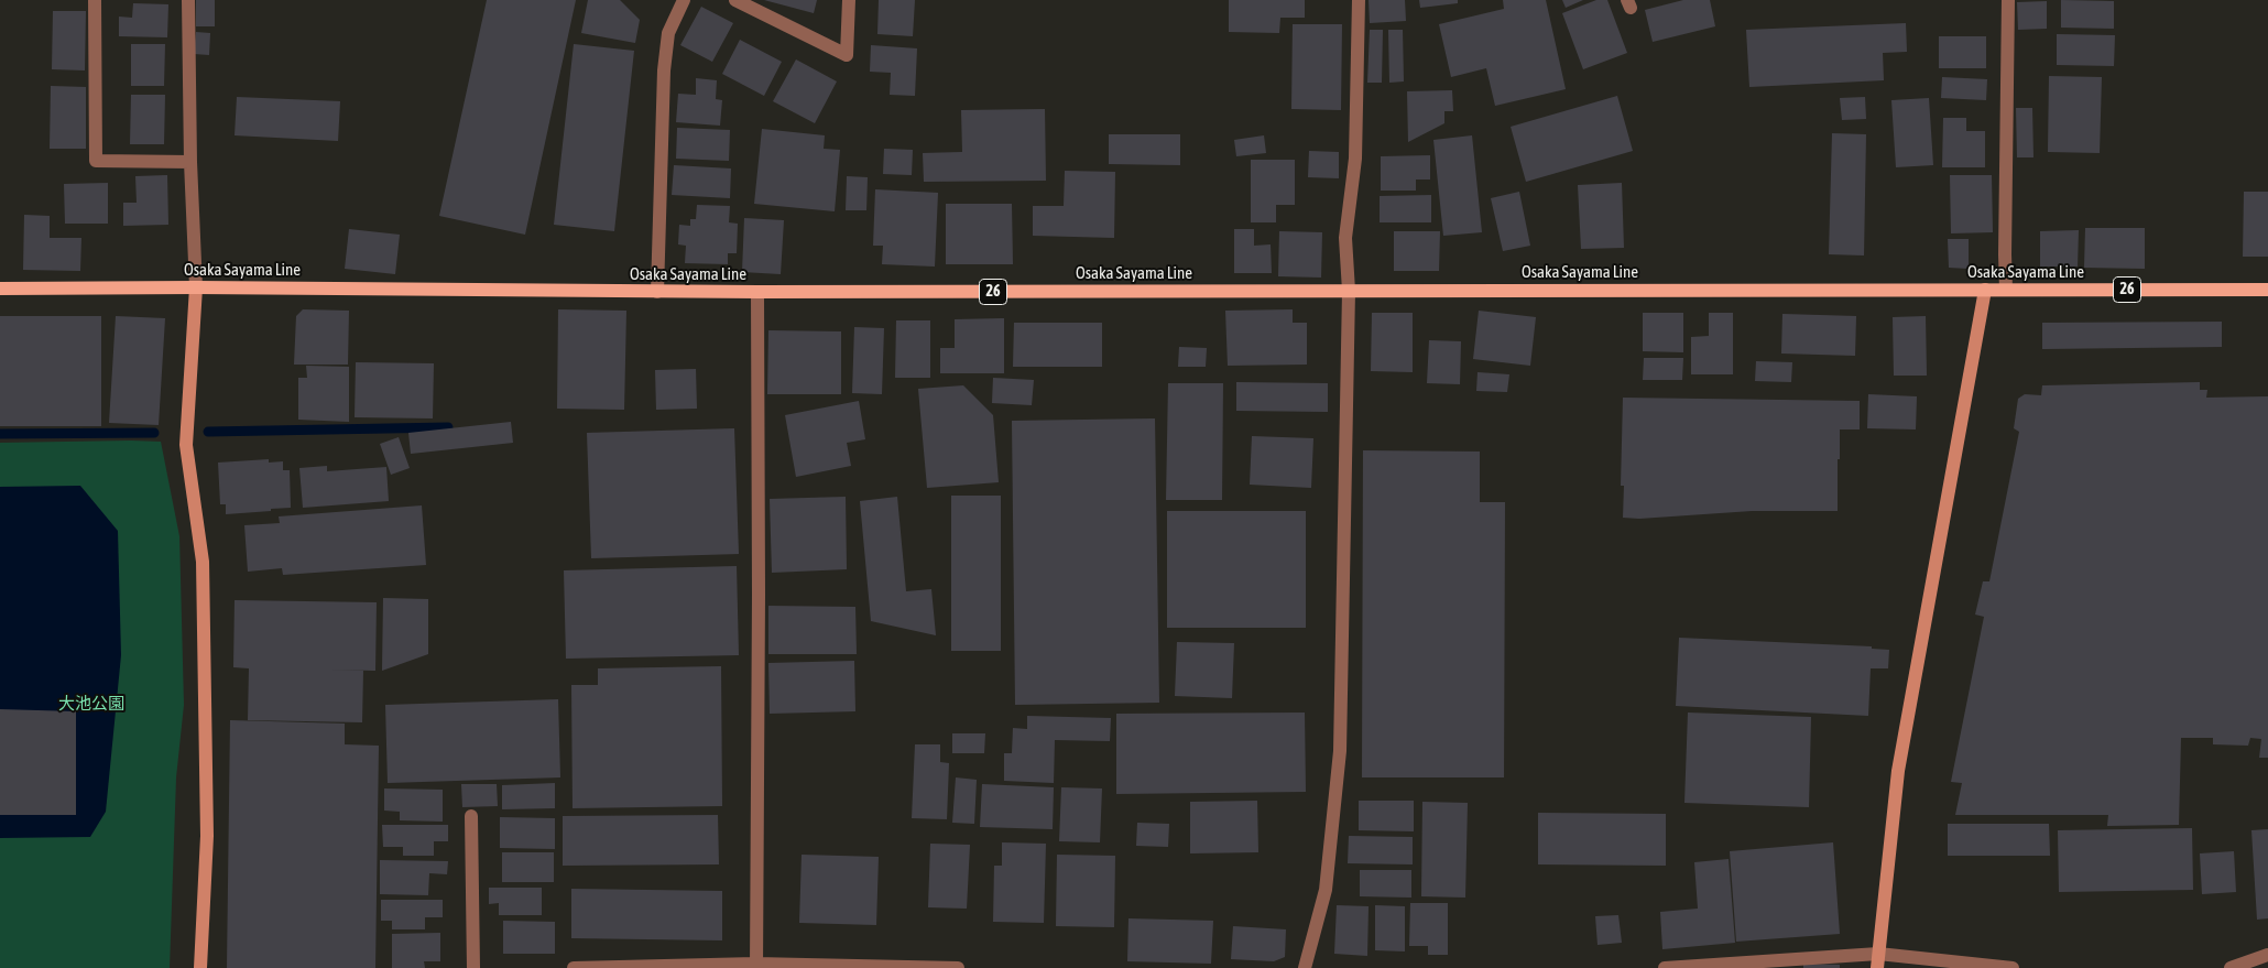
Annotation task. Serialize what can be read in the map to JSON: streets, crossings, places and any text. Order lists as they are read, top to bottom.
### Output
{
  "streets": {
    "main road": ["Osaka Sayama Line", "26"]
  },
  "parks": ["大池公園"]
}
